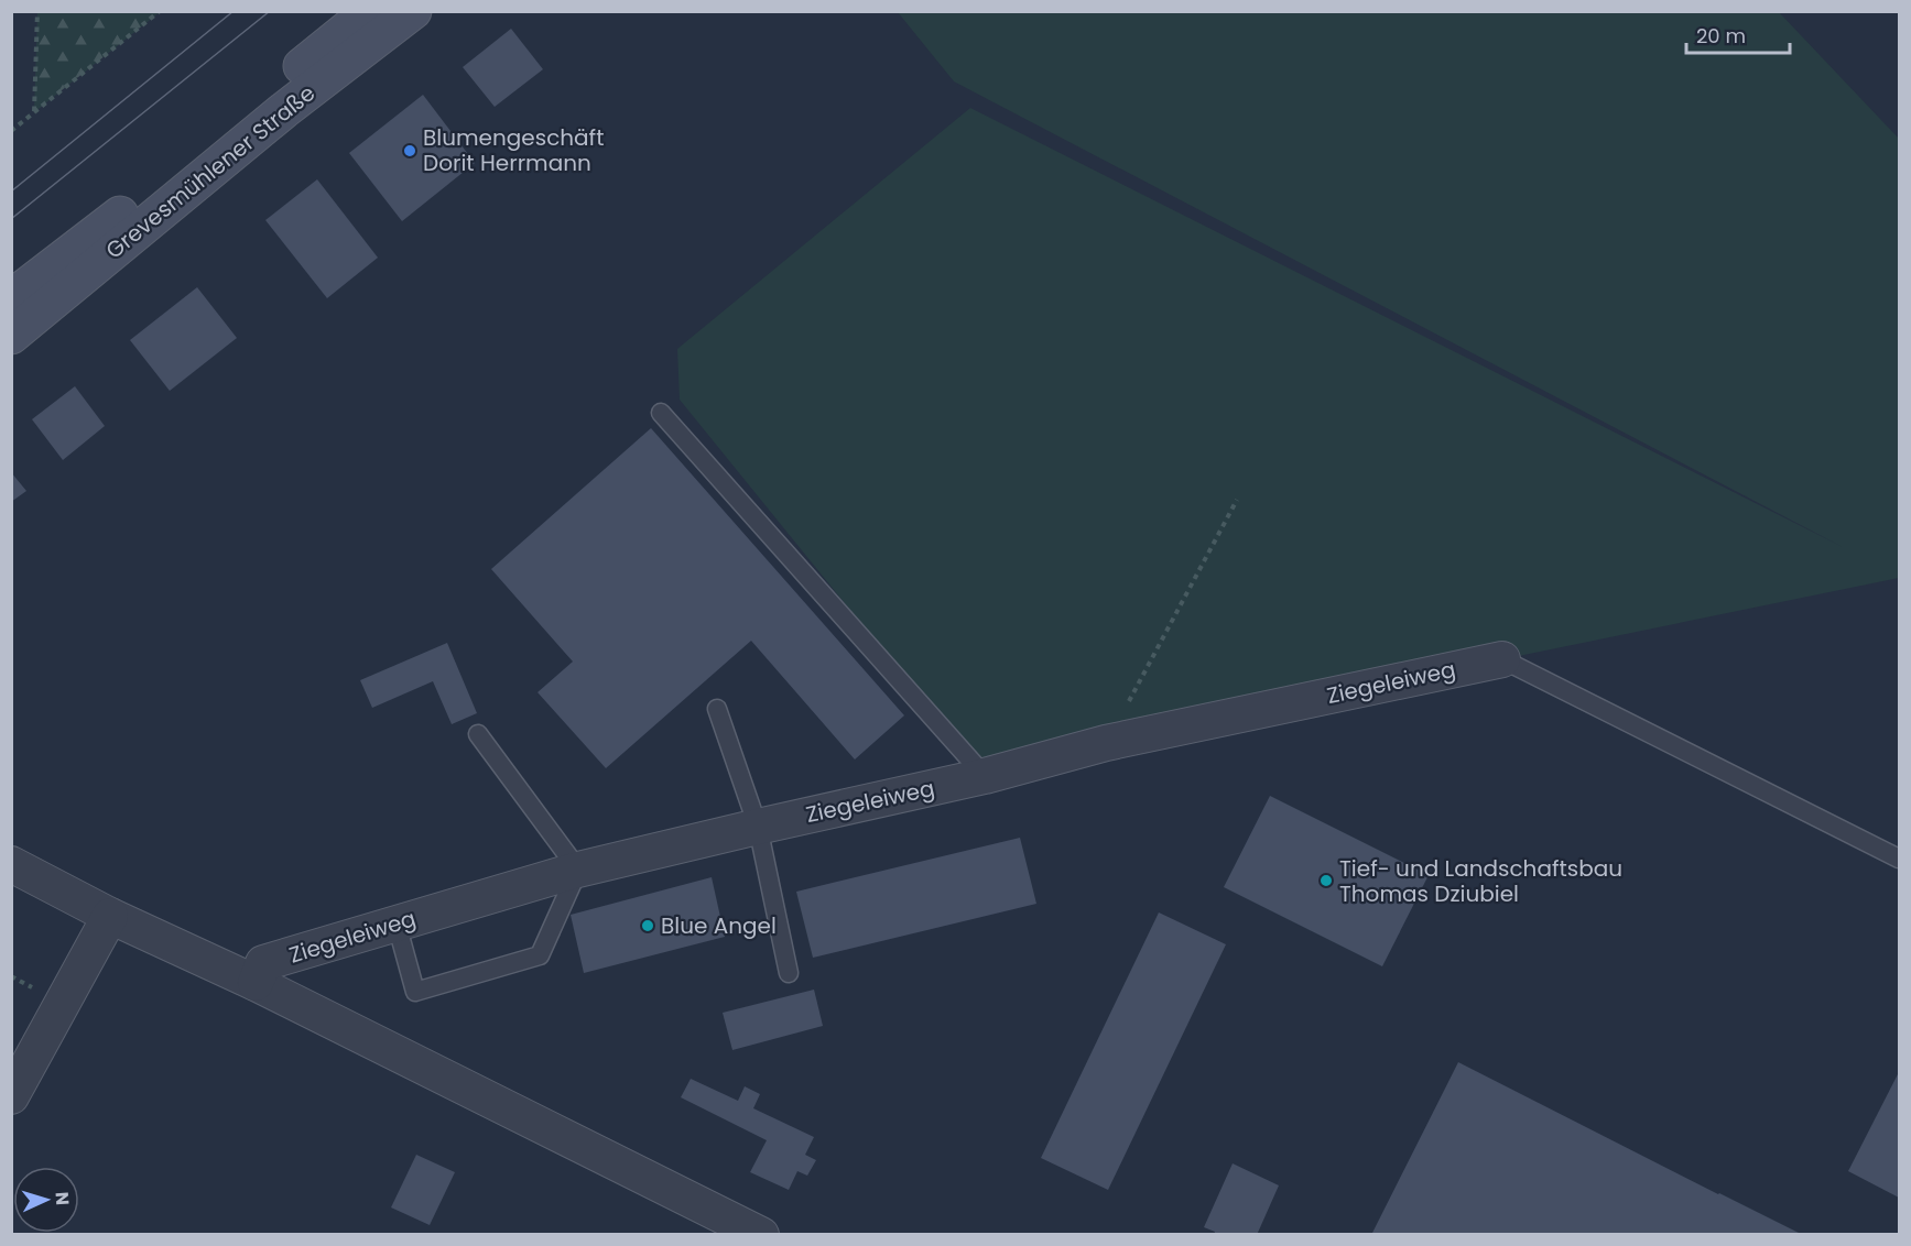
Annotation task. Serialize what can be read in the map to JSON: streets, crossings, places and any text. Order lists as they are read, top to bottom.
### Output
{
  "streets": {
    "street": ["Grevesmühlener Straße", "Ziegeleiweg"]
  },
  "places": ["Blumengeschäft Dorit Herrmann", "Tief- und Landschaftsbau Thomas Dziubiel", "Blue Angel"],
  "scale_bar": "20 m",
  "north": "right"
}
